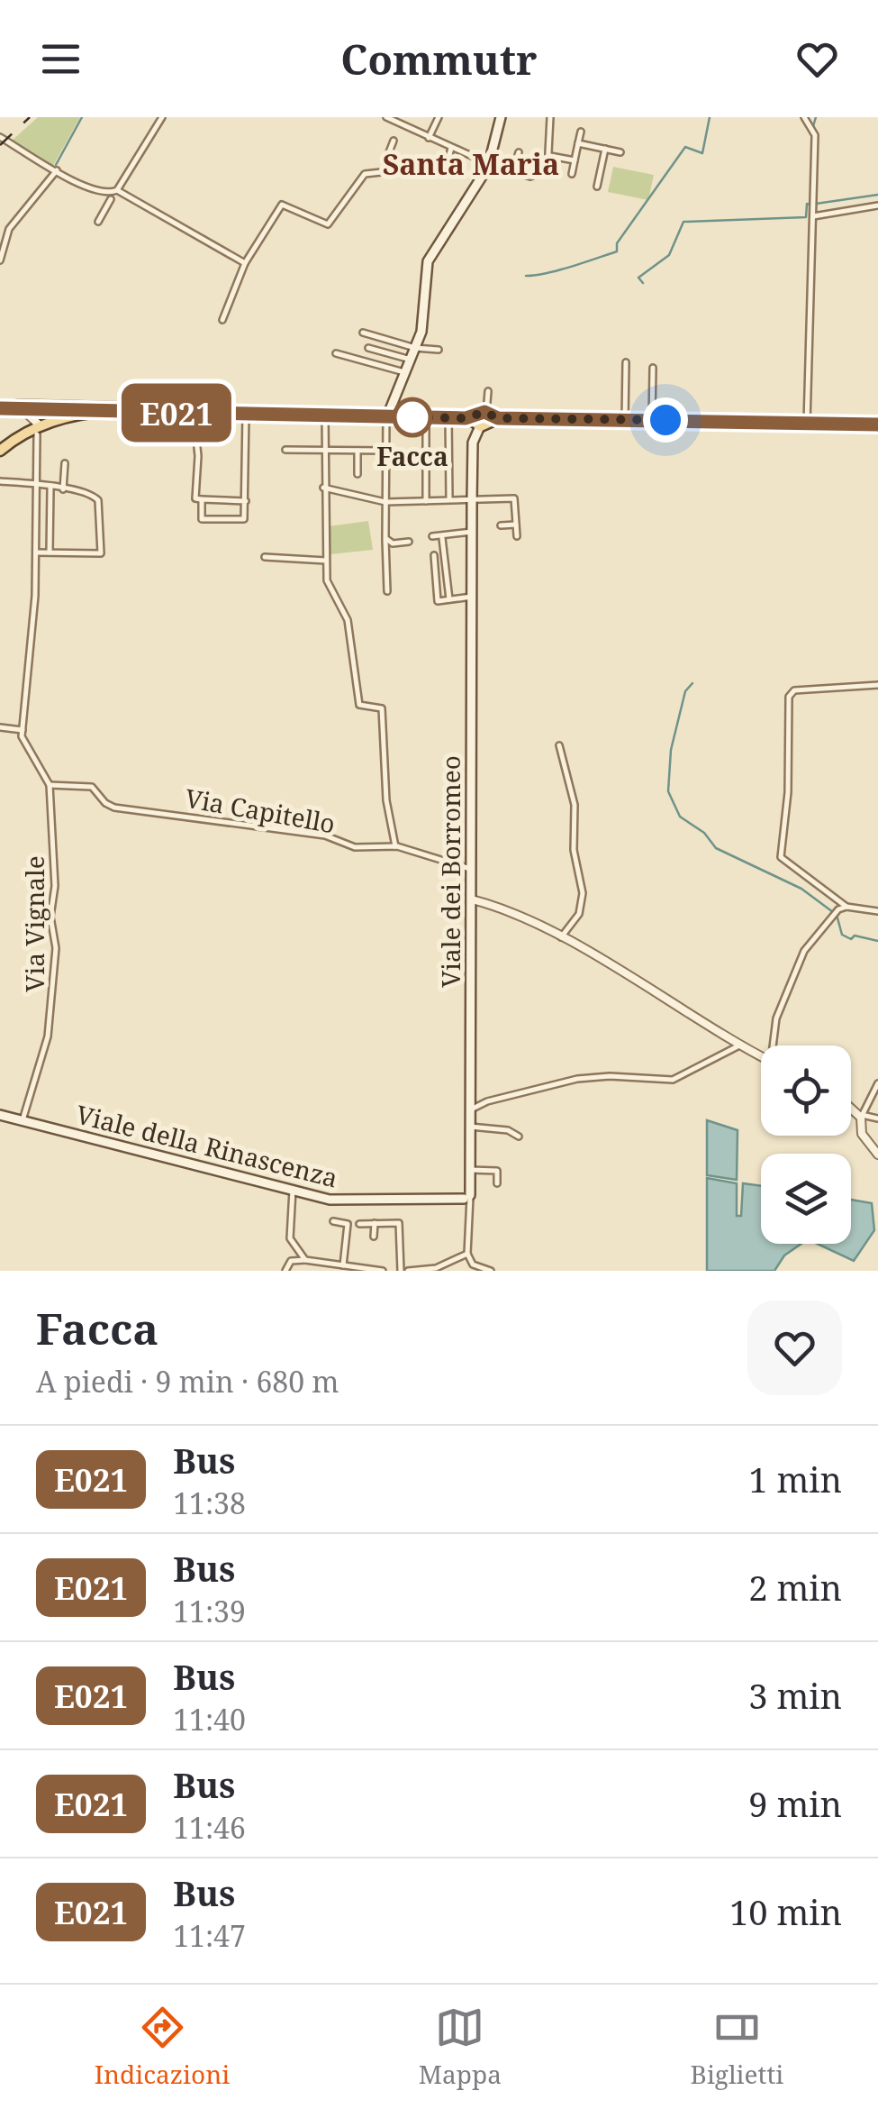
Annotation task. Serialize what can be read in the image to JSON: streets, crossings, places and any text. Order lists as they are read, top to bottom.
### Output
{
  "streets": {
    "main road": ["Viale dei Borromeo", "Viale della Rinascenza"],
    "street": ["Via Capitello", "Via Vignale"]
  },
  "crossings": [
    ["Via Capitello", "Viale dei Borromeo"],
    ["Via Capitello", "Via Vignale"],
    ["Viale dei Borromeo", "Viale della Rinascenza"],
    ["Via Vignale", "Viale della Rinascenza"]
  ],
  "districts": ["Santa Maria"],
  "places": ["Facca"],
  "lines": ["bus line E021"],
  "page": {
    "header": "Commutr",
    "on_map": "E021",
    "heading": ["Facca", "A piedi · 9 min · 680 m"],
    "list": [
      {
        "mark": "E021",
        "name": "Bus",
        "note": "11:38",
        "value": "1 min"
      },
      {
        "mark": "E021",
        "name": "Bus",
        "note": "11:39",
        "value": "2 min"
      },
      {
        "mark": "E021",
        "name": "Bus",
        "note": "11:40",
        "value": "3 min"
      },
      {
        "mark": "E021",
        "name": "Bus",
        "note": "11:46",
        "value": "9 min"
      },
      {
        "mark": "E021",
        "name": "Bus",
        "note": "11:47",
        "value": "10 min"
      }
    ],
    "tabs": ["Indicazioni", "Mappa", "Biglietti"]
  }
}
